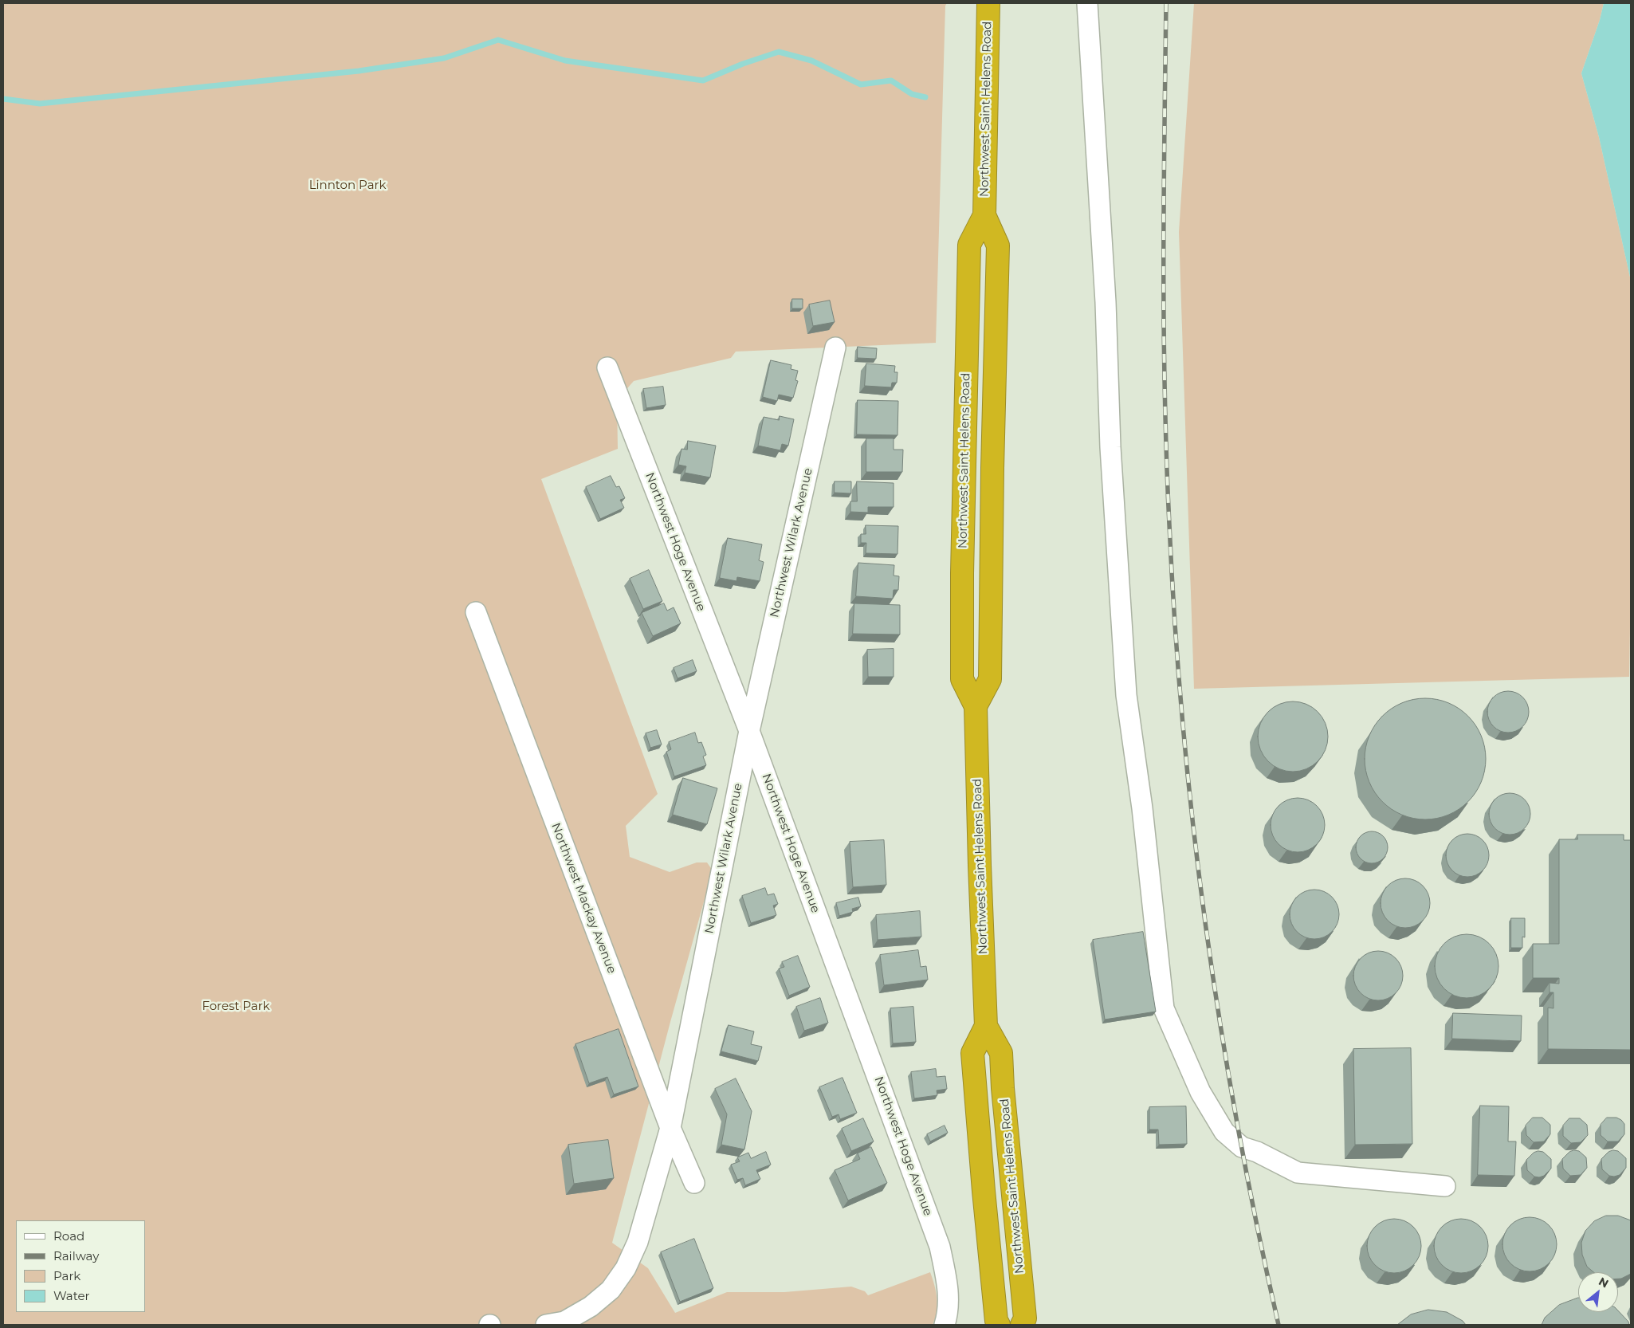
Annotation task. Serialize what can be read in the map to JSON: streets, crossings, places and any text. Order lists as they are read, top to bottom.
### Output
{
  "streets": {
    "highway": ["Northwest Saint Helens Road"],
    "street": ["Northwest Hoge Avenue", "Northwest Wilark Avenue", "Northwest Mackay Avenue"]
  },
  "crossings": [
    ["Northwest Hoge Avenue", "Northwest Wilark Avenue"],
    ["Northwest Wilark Avenue", "Northwest Mackay Avenue"]
  ],
  "parks": ["Linnton Park", "Forest Park"],
  "legend": [
    "Road",
    "Railway",
    "Park",
    "Water"
  ],
  "north": "top right"
}
